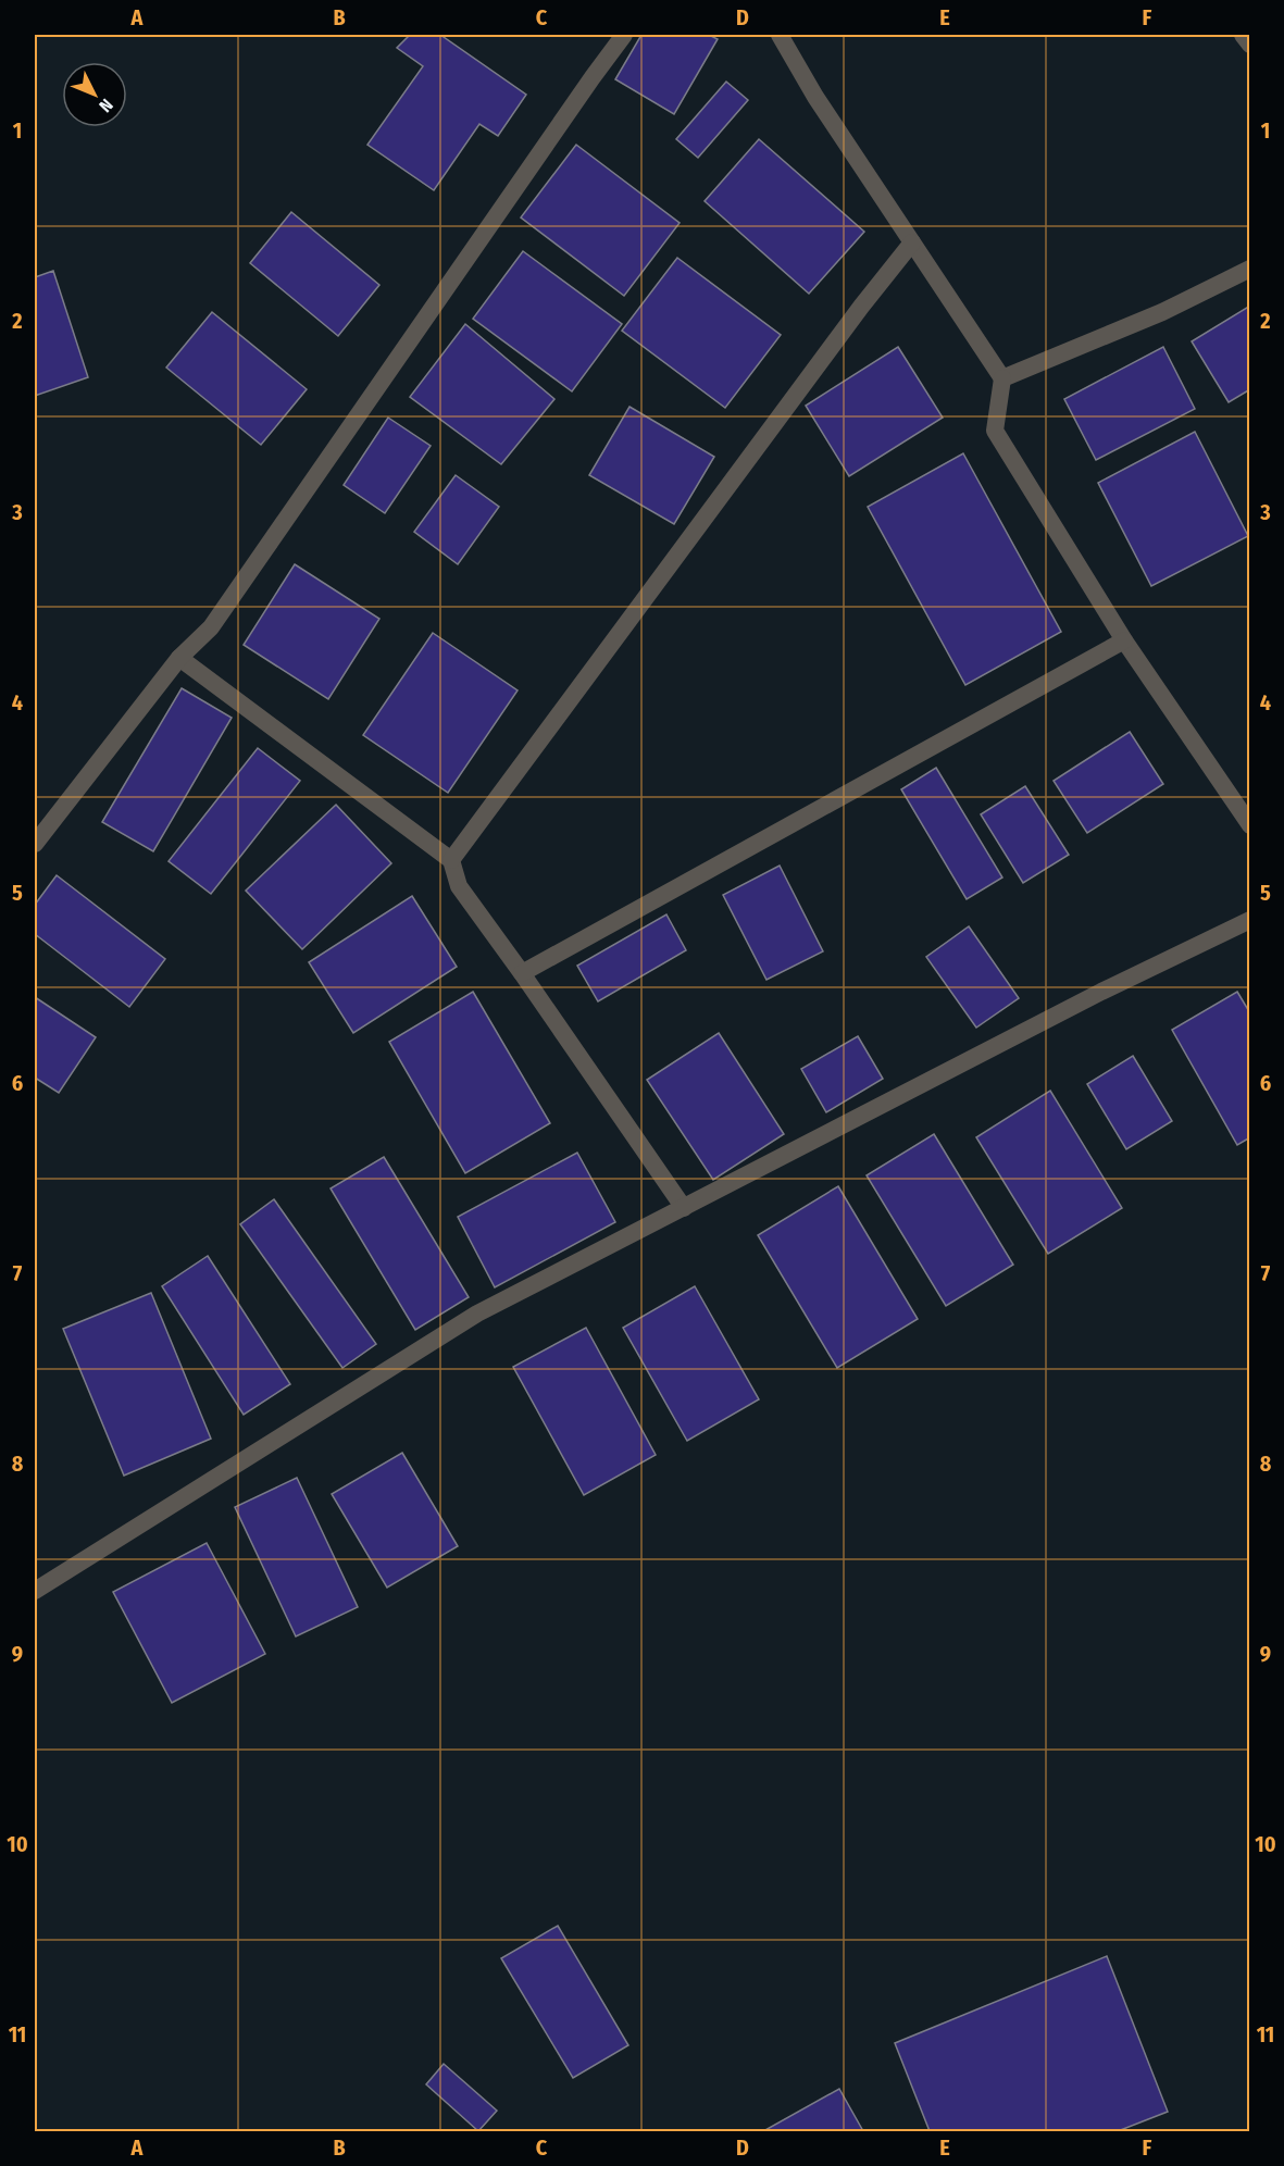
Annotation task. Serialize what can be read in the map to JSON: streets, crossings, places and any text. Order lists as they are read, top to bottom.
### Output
{
  "north": "bottom right",
  "grid": {
    "columns": [
      "A",
      "B",
      "C",
      "D",
      "E",
      "F"
    ],
    "rows": [
      "1",
      "2",
      "3",
      "4",
      "5",
      "6",
      "7",
      "8",
      "9",
      "10",
      "11"
    ]
  }
}
